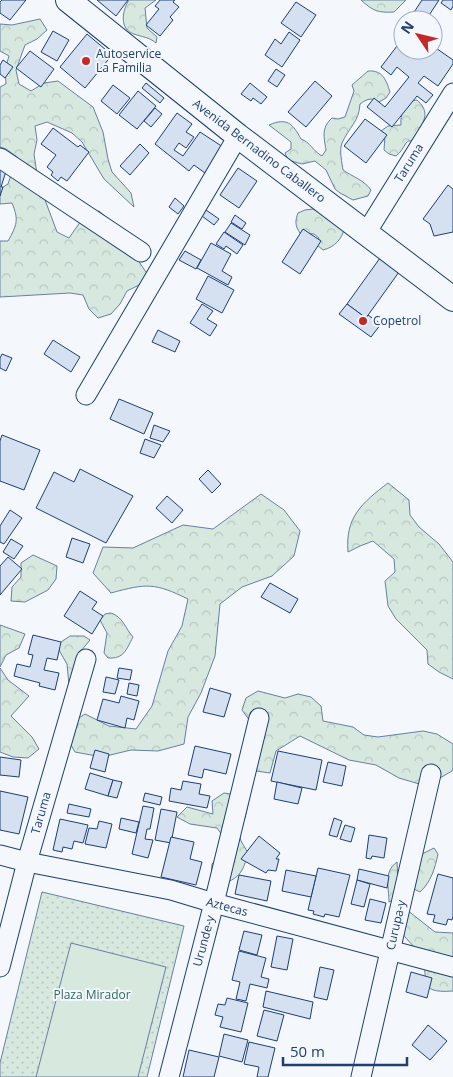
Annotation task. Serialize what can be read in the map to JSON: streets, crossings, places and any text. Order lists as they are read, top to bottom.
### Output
{
  "streets": {
    "main road": ["Avenida Bernadino Caballero"],
    "street": [
      "Taruma",
      "Aztecas",
      "Curupa-y",
      "Urunde-y"
    ]
  },
  "crossings": [
    ["Avenida Bernadino Caballero", "Taruma"],
    ["Taruma", "Aztecas"],
    ["Aztecas", "Curupa-y"],
    ["Aztecas", "Urunde-y"]
  ],
  "parks": ["Plaza Mirador"],
  "places": ["Autoservice La Familia", "Copetrol"],
  "scale_bar": "50 m",
  "north": "top left"
}
